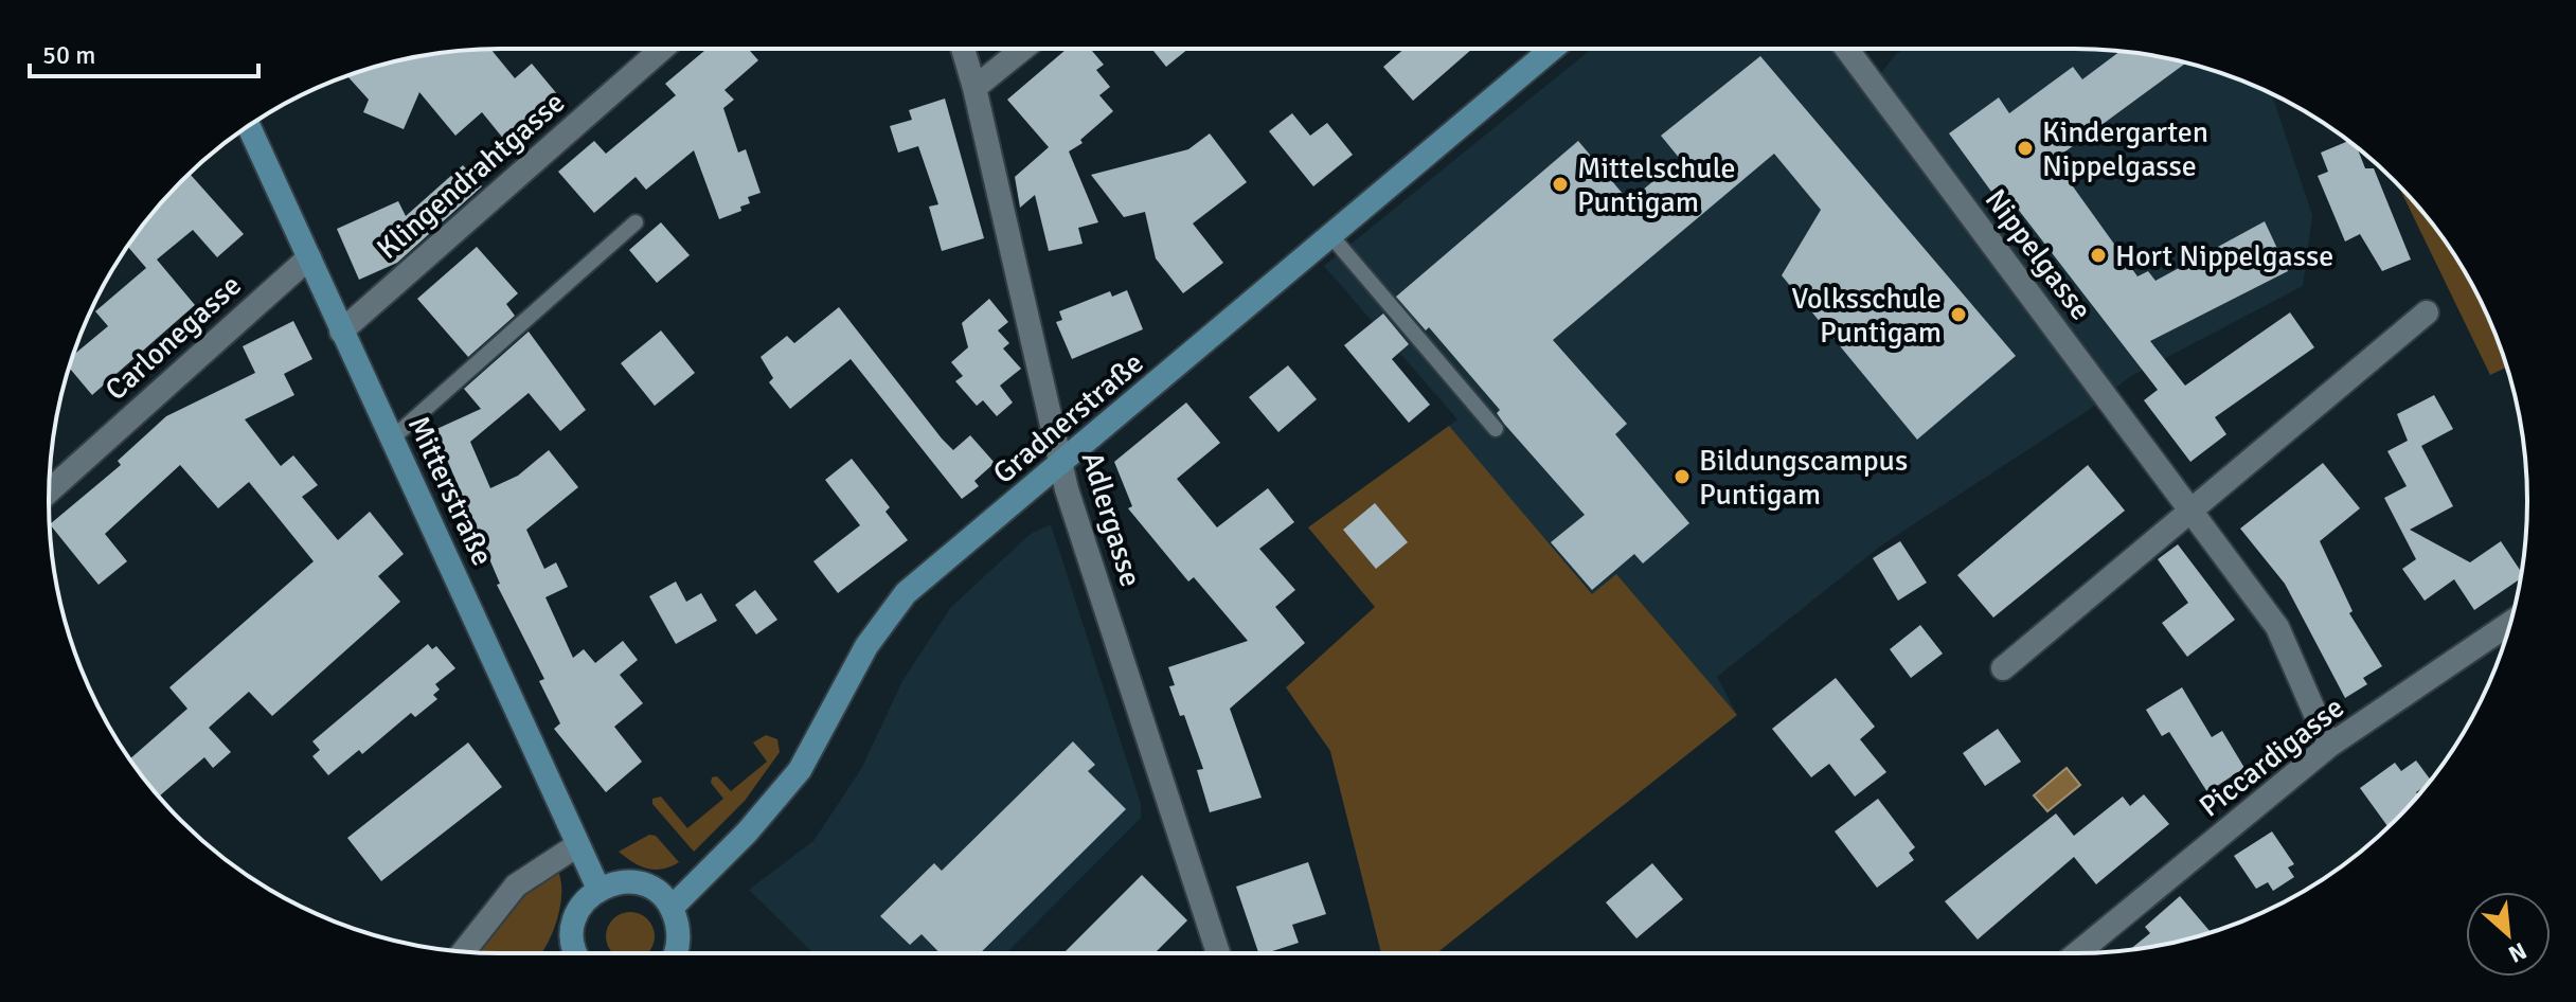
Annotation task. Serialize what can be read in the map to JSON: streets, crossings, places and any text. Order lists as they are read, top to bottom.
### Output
{
  "streets": {
    "main road": ["Gradnerstraße", "Mitterstraße"],
    "street": [
      "Klingendrahtgasse",
      "Nippelgasse",
      "Carlonegasse",
      "Adlergasse",
      "Piccardigasse"
    ]
  },
  "crossings": [
    ["Klingendrahtgasse", "Mitterstraße"],
    ["Nippelgasse", "Piccardigasse"],
    ["Carlonegasse", "Mitterstraße"],
    ["Gradnerstraße", "Adlergasse"]
  ],
  "places": [
    "Kindergarten Nippelgasse",
    "Mittelschule Puntigam",
    "Hort Nippelgasse",
    "Volksschule Puntigam",
    "Bildungscampus Puntigam"
  ],
  "scale_bar": "50 m",
  "north": "bottom right"
}
